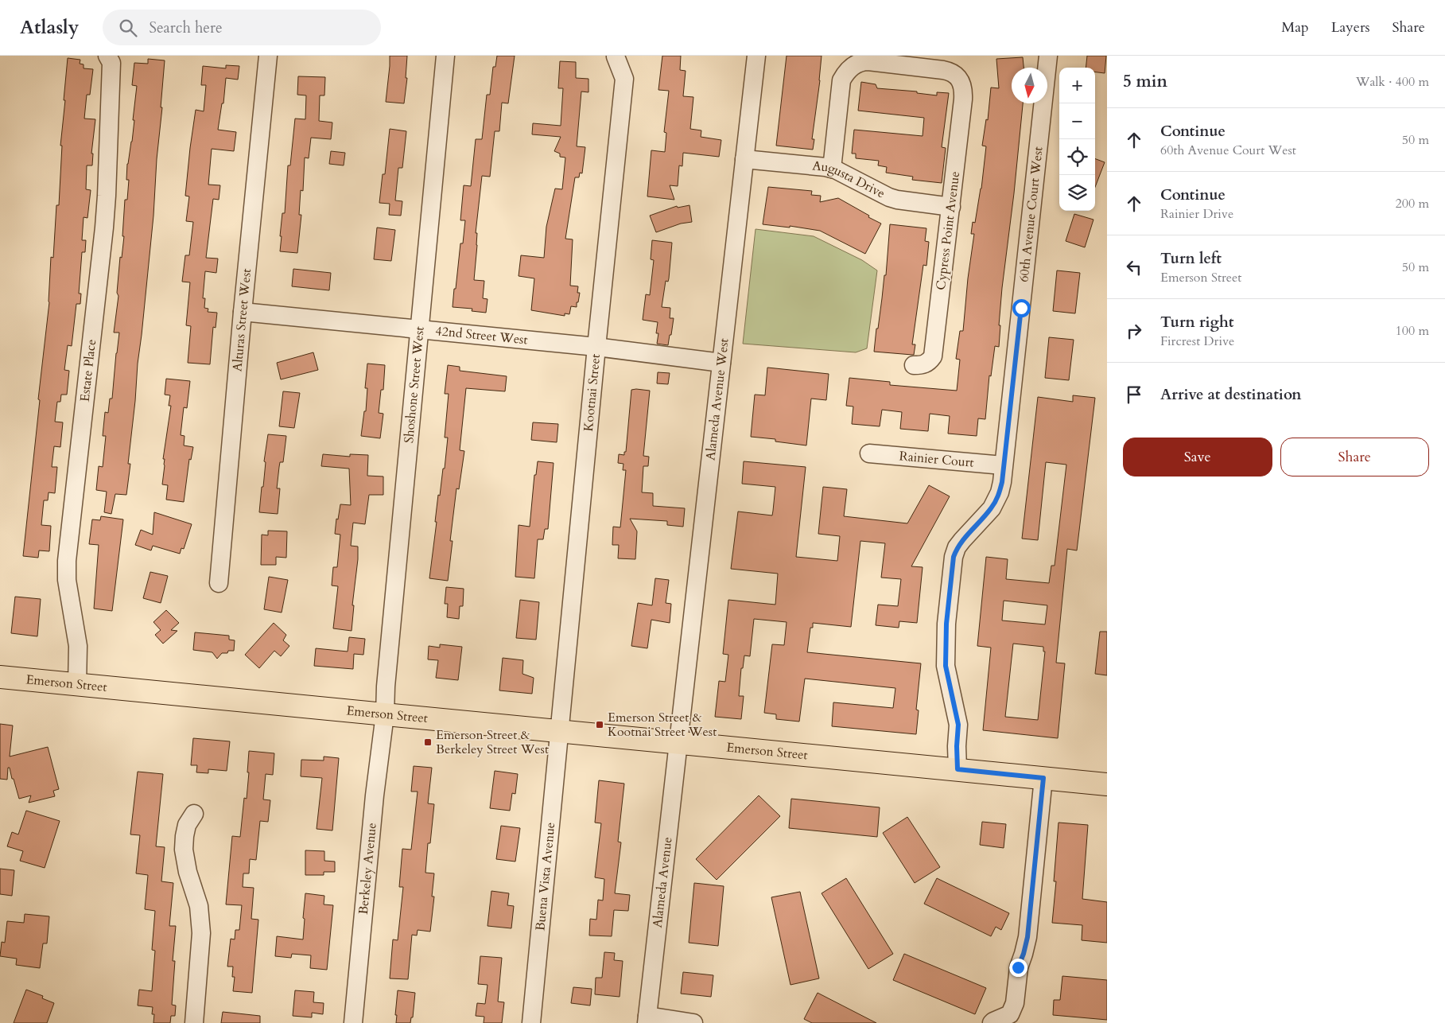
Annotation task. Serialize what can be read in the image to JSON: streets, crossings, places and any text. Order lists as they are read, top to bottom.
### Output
{
  "streets": {
    "main road": ["Emerson Street"],
    "street": [
      "Augusta Drive",
      "60th Avenue Court West",
      "Cypress Point Avenue",
      "Alturas Street West",
      "42nd Street West",
      "Estate Place",
      "Shoshone Street West",
      "Kootnai Street",
      "Alameda Avenue West",
      "Rainier Court",
      "Berkeley Avenue",
      "Buena Vista Avenue",
      "Alameda Avenue"
    ]
  },
  "crossings": [
    ["Augusta Drive", "Cypress Point Avenue"],
    ["Augusta Drive", "Alameda Avenue West"],
    ["60th Avenue Court West", "Rainier Court"],
    ["60th Avenue Court West", "Emerson Street"],
    ["Alturas Street West", "42nd Street West"],
    ["42nd Street West", "Shoshone Street West"],
    ["42nd Street West", "Kootnai Street"],
    ["42nd Street West", "Alameda Avenue West"],
    ["Estate Place", "Emerson Street"],
    ["Shoshone Street West", "Emerson Street"],
    ["Shoshone Street West", "Berkeley Avenue"],
    ["Kootnai Street", "Emerson Street"],
    ["Kootnai Street", "Buena Vista Avenue"],
    ["Alameda Avenue West", "Emerson Street"],
    ["Alameda Avenue West", "Alameda Avenue"],
    ["Emerson Street", "Berkeley Avenue"],
    ["Emerson Street", "Buena Vista Avenue"],
    ["Emerson Street", "Alameda Avenue"]
  ],
  "places": {
    "transit": ["Emerson Street & Kootnai Street West", "Emerson Street & Berkeley Street West"]
  },
  "north": "bottom",
  "page": {
    "header": "Atlasly",
    "search": "Search here",
    "nav": ["Map", "Layers", "Share"],
    "heading": ["5 min", "Walk · 400 m"],
    "map_buttons": ["+", "−"],
    "list": [
      ["Continue", "60th Avenue Court West", "50 m"],
      ["Continue", "Rainier Drive", "200 m"],
      ["Turn left", "Emerson Street", "50 m"],
      ["Turn right", "Fircrest Drive", "100 m"],
      "Arrive at destination"
    ],
    "buttons": ["Save", "Share"]
  }
}
